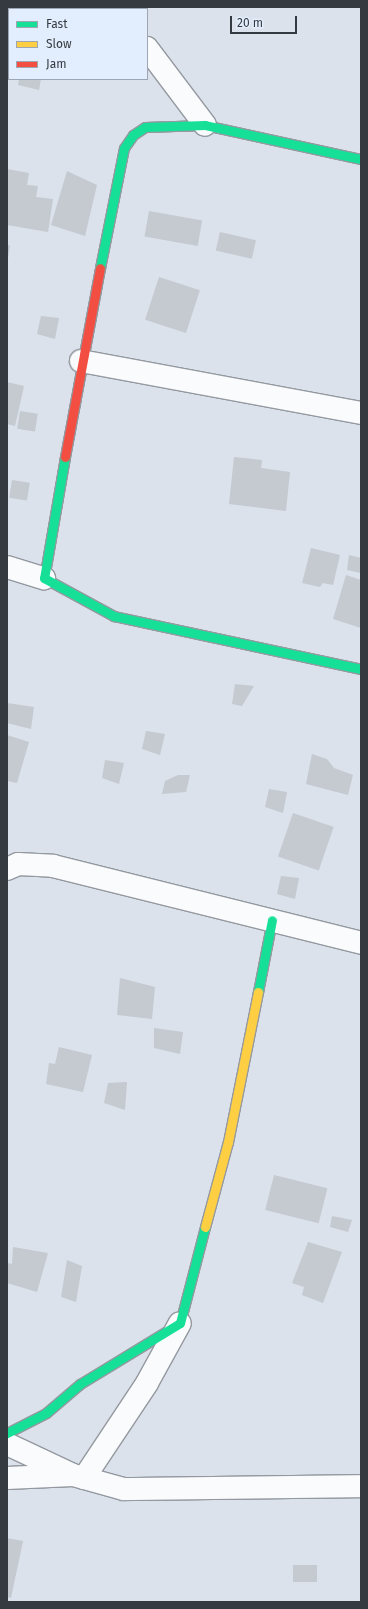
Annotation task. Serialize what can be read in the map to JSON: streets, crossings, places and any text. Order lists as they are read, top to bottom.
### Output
{
  "legend": ["Fast", "Slow", "Jam"],
  "scale_bar": "20 m"
}
